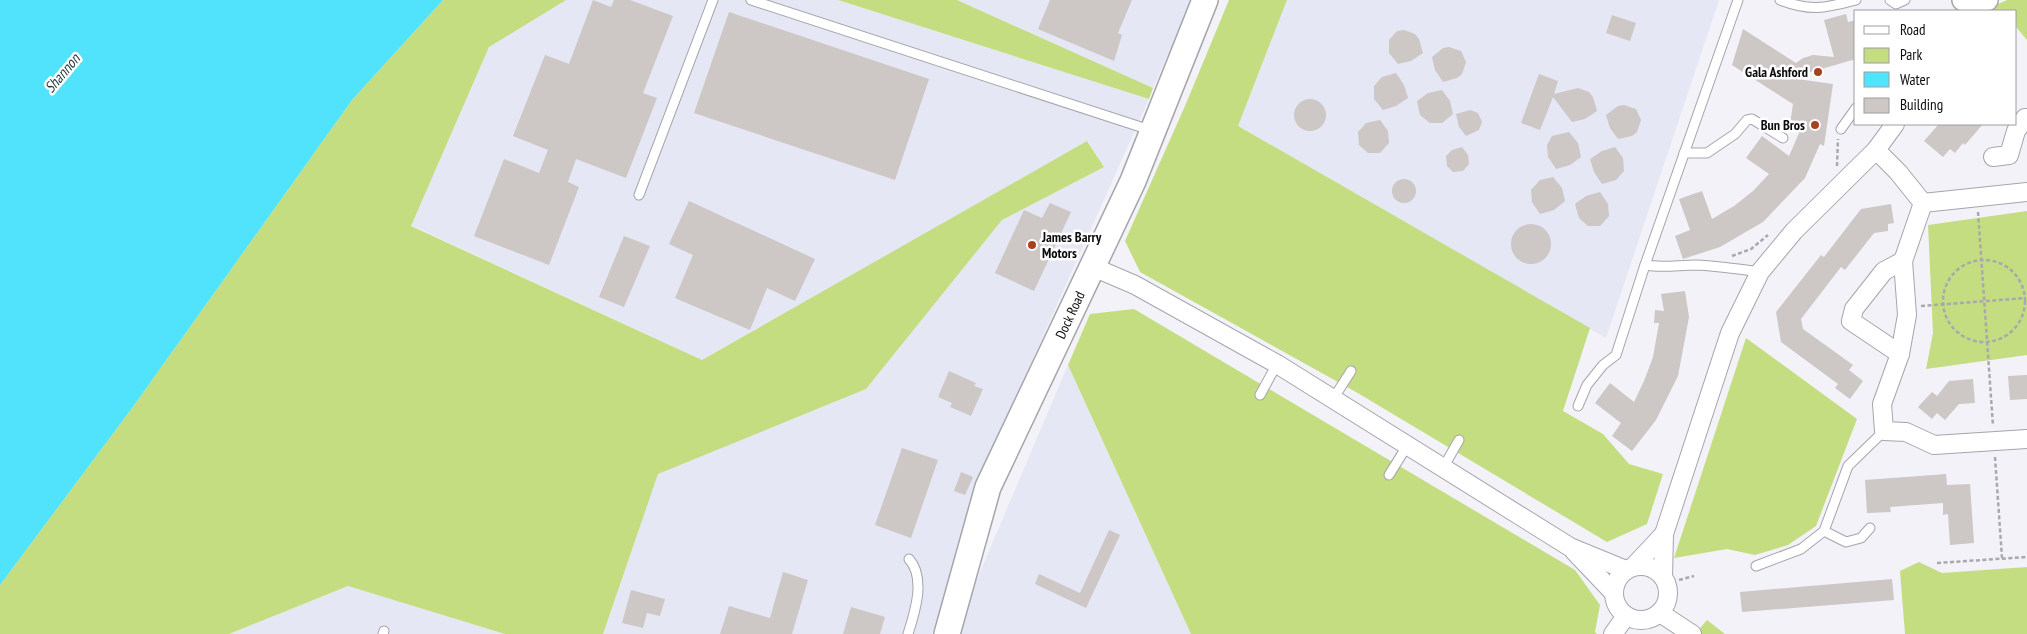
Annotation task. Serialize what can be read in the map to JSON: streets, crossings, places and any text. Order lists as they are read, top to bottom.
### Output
{
  "streets": {
    "main road": ["Dock Road"]
  },
  "water": ["Shannon"],
  "places": ["Gala Ashford", "Bun Bros", "James Barry Motors"],
  "legend": [
    "Road",
    "Park",
    "Water",
    "Building"
  ]
}
